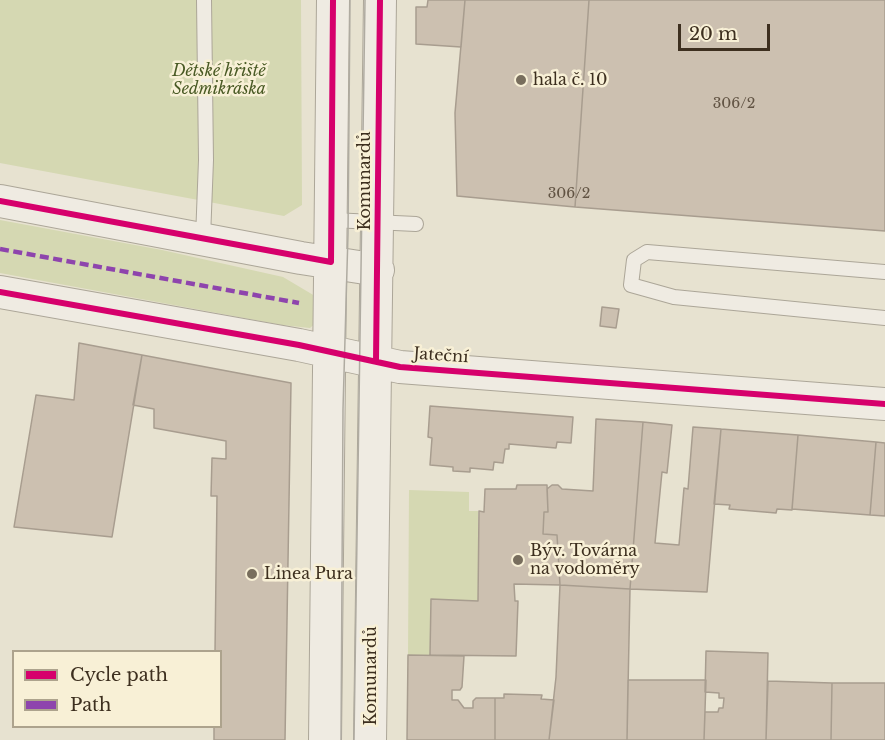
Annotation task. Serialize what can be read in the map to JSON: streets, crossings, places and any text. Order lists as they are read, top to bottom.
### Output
{
  "streets": {
    "street": ["Komunardů", "Jateční"]
  },
  "crossings": [
    ["Komunardů", "Jateční"]
  ],
  "parks": ["Dětské hřiště Sedmikráska"],
  "places": ["hala č. 10", "Býv. Továrna na vodoměry", "Linea Pura"],
  "house_numbers": ["306/2", "306/2"],
  "legend": ["Cycle path", "Path"],
  "scale_bar": "20 m"
}
